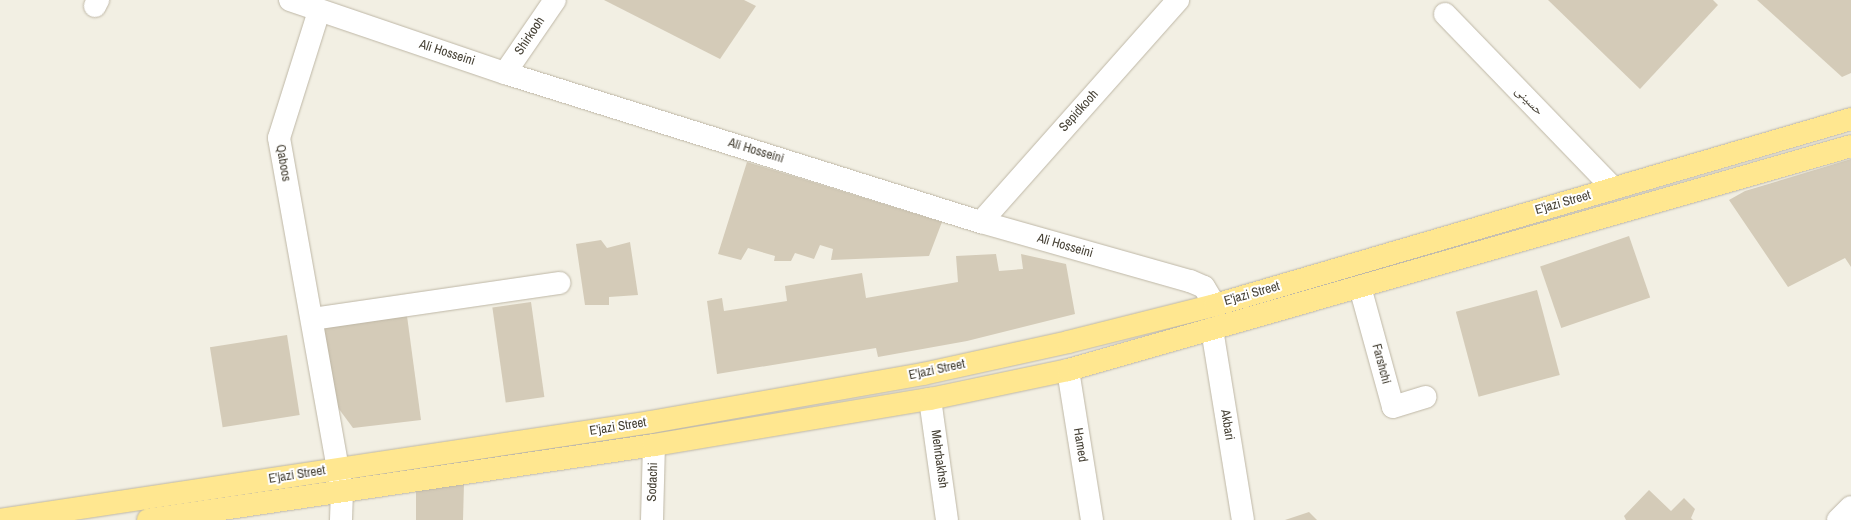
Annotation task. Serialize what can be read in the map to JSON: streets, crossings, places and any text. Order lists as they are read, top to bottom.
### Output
{
  "streets": {
    "main road": ["E'jazi Street"],
    "street": [
      "Shirkooh",
      "Ali Hosseini",
      "حسینی",
      "Sepidkooh",
      "Qaboos",
      "Farshchi",
      "Akbari",
      "Hamed",
      "Mehrbakhsh",
      "Sodachi"
    ]
  },
  "crossings": [
    ["Shirkooh", "Ali Hosseini"],
    ["Ali Hosseini", "Sepidkooh"],
    ["Ali Hosseini", "Qaboos"],
    ["Ali Hosseini", "E'jazi Street"],
    ["حسینی", "E'jazi Street"],
    ["Qaboos", "E'jazi Street"],
    ["E'jazi Street", "Farshchi"],
    ["E'jazi Street", "Akbari"],
    ["E'jazi Street", "Hamed"],
    ["E'jazi Street", "Mehrbakhsh"],
    ["E'jazi Street", "Sodachi"]
  ]
}
